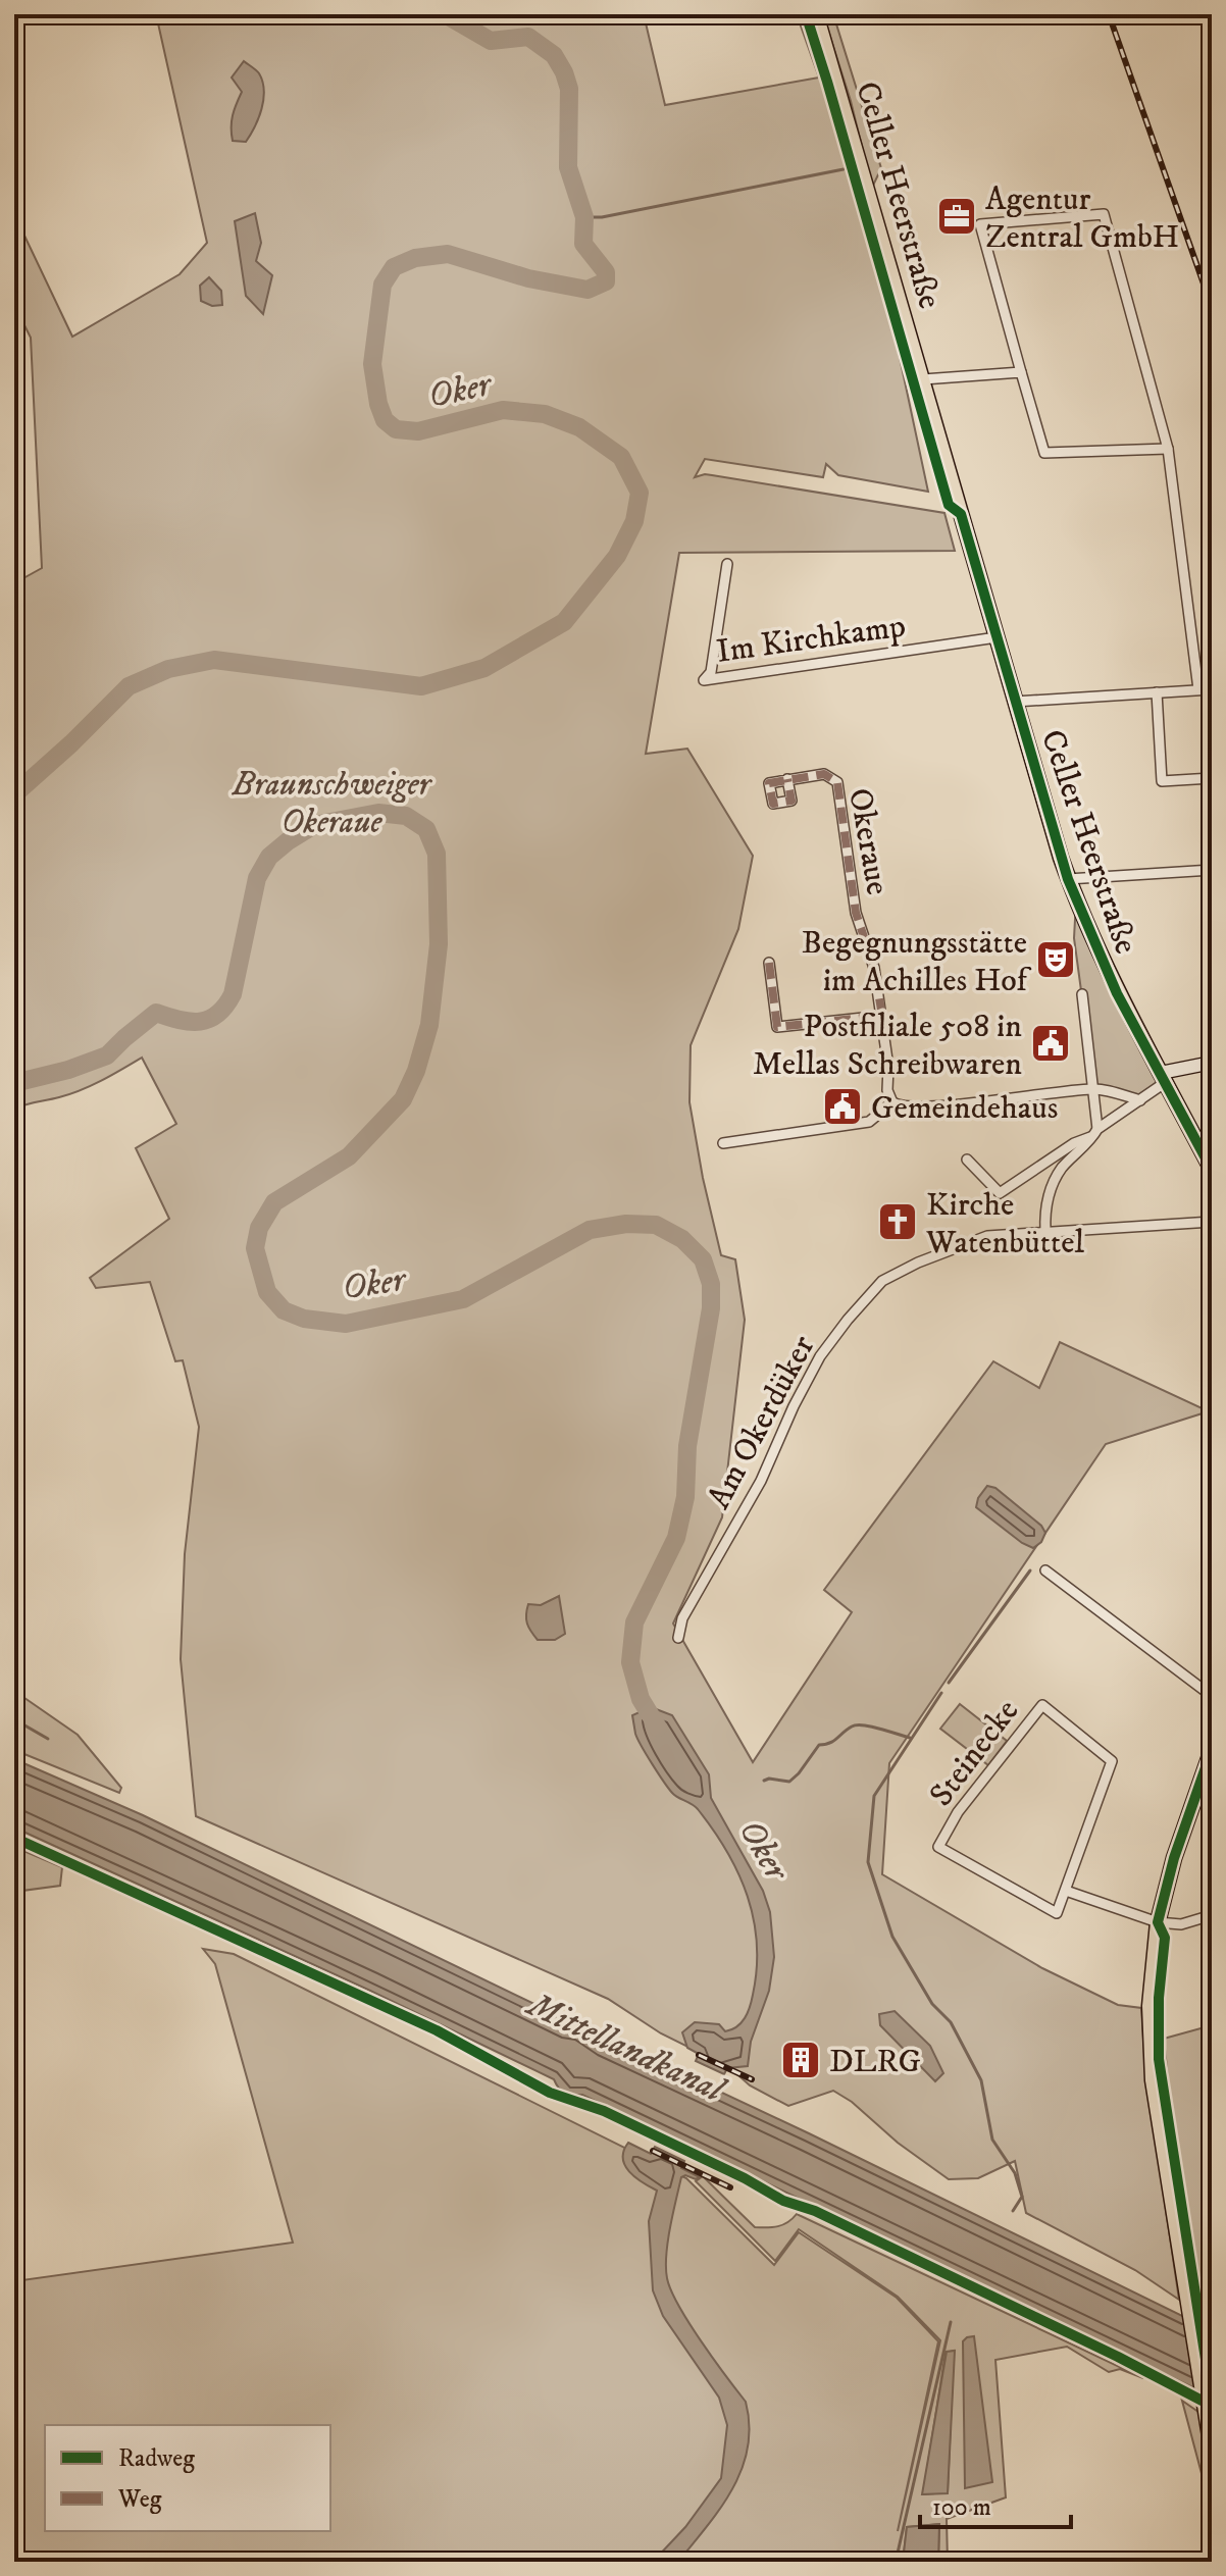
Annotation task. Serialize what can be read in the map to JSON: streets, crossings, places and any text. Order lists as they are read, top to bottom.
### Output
{
  "streets": {
    "main road": ["Celler Heerstraße"],
    "street": [
      "Im Kirchkamp",
      "Okeraue",
      "Am Okerdüker",
      "Steinecke"
    ]
  },
  "crossings": [
    ["Celler Heerstraße", "Im Kirchkamp"]
  ],
  "water": ["Oker", "Mittellandkanal"],
  "parks": ["Braunschweiger Okeraue"],
  "places": {
    "office": ["Agentur Zentral GmbH"],
    "theatre": ["Begegnungsstätte im Achilles Hof"],
    "public building": ["Postfiliale 508 in Mellas Schreibwaren", "Gemeindehaus"],
    "church": ["Kirche Watenbüttel"],
    "building": ["DLRG"]
  },
  "legend": ["Radweg", "Weg"],
  "scale_bar": "100 m"
}
